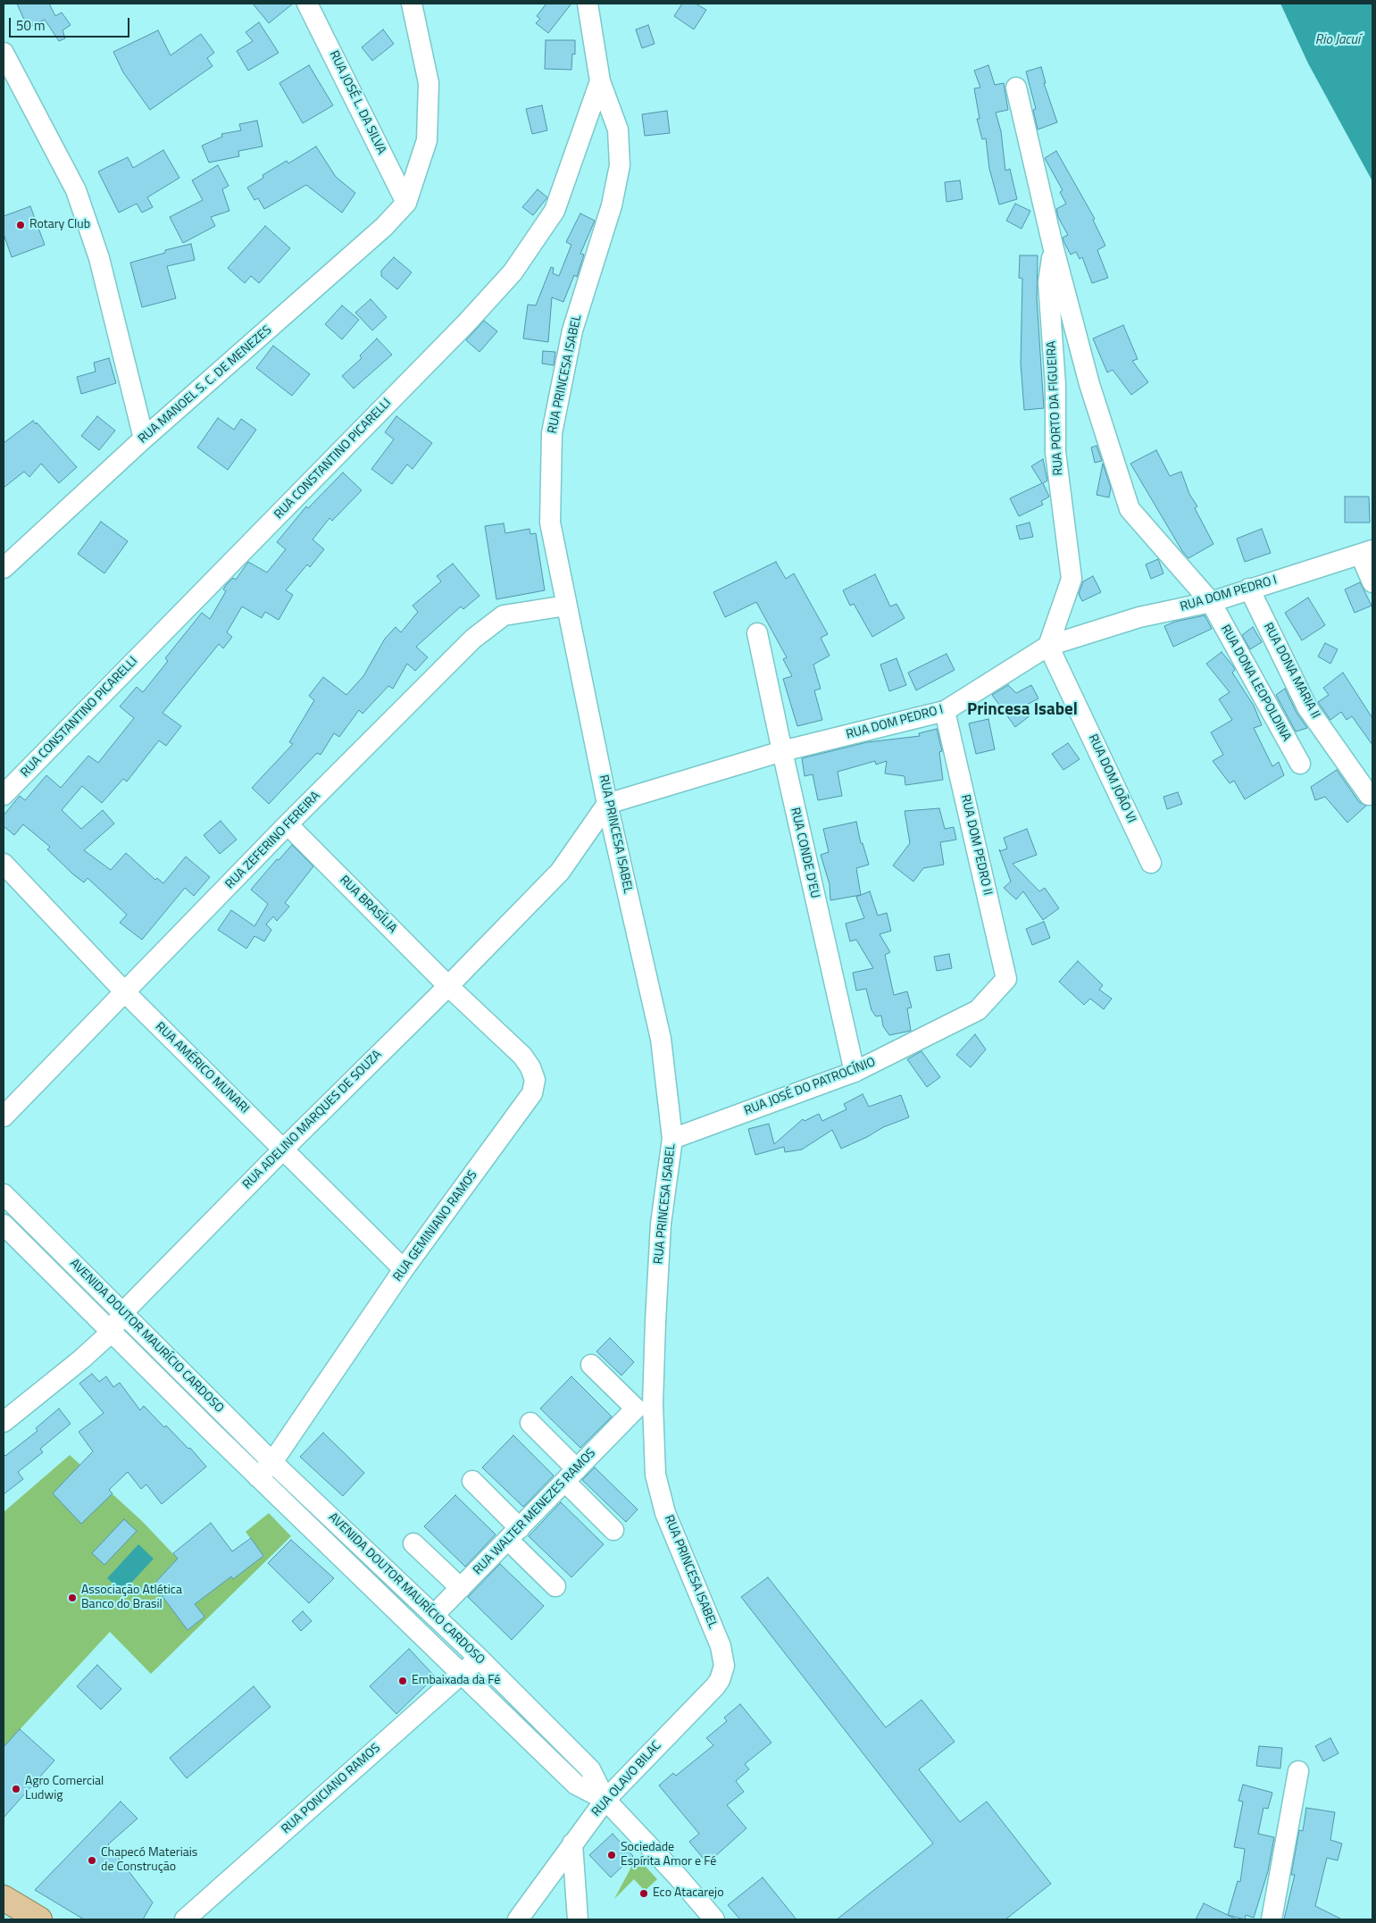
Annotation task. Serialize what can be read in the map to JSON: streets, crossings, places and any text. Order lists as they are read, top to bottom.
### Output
{
  "streets": {
    "street": [
      "RUA JOSÉ L. DA SILVA",
      "RUA PRINCESA ISABEL",
      "RUA MANOEL S. C. DE MENEZES",
      "RUA PORTO DA FIGUEIRA",
      "RUA CONSTANTINO PICARELLI",
      "RUA DOM PEDRO I",
      "RUA DONA MARIA II",
      "RUA DONA LEOPOLDINA",
      "RUA DOM JOÃO VI",
      "RUA ZEFERINO FEREIRA",
      "RUA DOM PEDRO II",
      "RUA CONDE D'EU",
      "RUA BRASÍLIA",
      "RUA AMÉRICO MUNARI",
      "RUA JOSÉ DO PATROCÍNIO",
      "RUA ADELINO MARQUES DE SOUZA",
      "RUA GEMINIANO RAMOS",
      "AVENIDA DOUTOR MAURÍCIO CARDOSO",
      "RUA WALTER MENEZES RAMOS",
      "RUA OLAVO BILAC",
      "RUA PONCIANO RAMOS"
    ]
  },
  "crossings": [
    ["RUA JOSÉ L. DA SILVA", "RUA MANOEL S. C. DE MENEZES"],
    ["RUA PRINCESA ISABEL", "RUA CONSTANTINO PICARELLI"],
    ["RUA PRINCESA ISABEL", "RUA DOM PEDRO I"],
    ["RUA PRINCESA ISABEL", "RUA ZEFERINO FEREIRA"],
    ["RUA PRINCESA ISABEL", "RUA JOSÉ DO PATROCÍNIO"],
    ["RUA PRINCESA ISABEL", "RUA ADELINO MARQUES DE SOUZA"],
    ["RUA PRINCESA ISABEL", "RUA OLAVO BILAC"],
    ["RUA PORTO DA FIGUEIRA", "RUA DOM PEDRO I"],
    ["RUA PORTO DA FIGUEIRA", "RUA DONA LEOPOLDINA"],
    ["RUA PORTO DA FIGUEIRA", "RUA DOM JOÃO VI"],
    ["RUA DOM PEDRO I", "RUA DONA MARIA II"],
    ["RUA DOM PEDRO I", "RUA DONA LEOPOLDINA"],
    ["RUA DOM PEDRO I", "RUA DOM JOÃO VI"],
    ["RUA DOM PEDRO I", "RUA DOM PEDRO II"],
    ["RUA DOM PEDRO I", "RUA CONDE D'EU"],
    ["RUA DOM PEDRO I", "RUA ADELINO MARQUES DE SOUZA"],
    ["RUA ZEFERINO FEREIRA", "RUA BRASÍLIA"],
    ["RUA ZEFERINO FEREIRA", "RUA AMÉRICO MUNARI"],
    ["RUA DOM PEDRO II", "RUA JOSÉ DO PATROCÍNIO"],
    ["RUA CONDE D'EU", "RUA JOSÉ DO PATROCÍNIO"],
    ["RUA BRASÍLIA", "RUA ADELINO MARQUES DE SOUZA"],
    ["RUA BRASÍLIA", "RUA GEMINIANO RAMOS"],
    ["RUA AMÉRICO MUNARI", "RUA ADELINO MARQUES DE SOUZA"],
    ["RUA AMÉRICO MUNARI", "RUA GEMINIANO RAMOS"],
    ["RUA ADELINO MARQUES DE SOUZA", "RUA GEMINIANO RAMOS"],
    ["RUA ADELINO MARQUES DE SOUZA", "AVENIDA DOUTOR MAURÍCIO CARDOSO"],
    ["RUA GEMINIANO RAMOS", "AVENIDA DOUTOR MAURÍCIO CARDOSO"],
    ["AVENIDA DOUTOR MAURÍCIO CARDOSO", "RUA WALTER MENEZES RAMOS"],
    ["AVENIDA DOUTOR MAURÍCIO CARDOSO", "RUA OLAVO BILAC"],
    ["AVENIDA DOUTOR MAURÍCIO CARDOSO", "RUA PONCIANO RAMOS"]
  ],
  "districts": ["Princesa Isabel"],
  "water": ["Rio Jacuí"],
  "places": [
    "Rotary Club",
    "Associação Atlética Banco do Brasil",
    "Embaixada da Fé",
    "Agro Comercial Ludwig",
    "Sociedade Espírita Amor e Fé",
    "Chapecó Materiais de Construção",
    "Eco Atacarejo"
  ],
  "scale_bar": "50 m"
}
